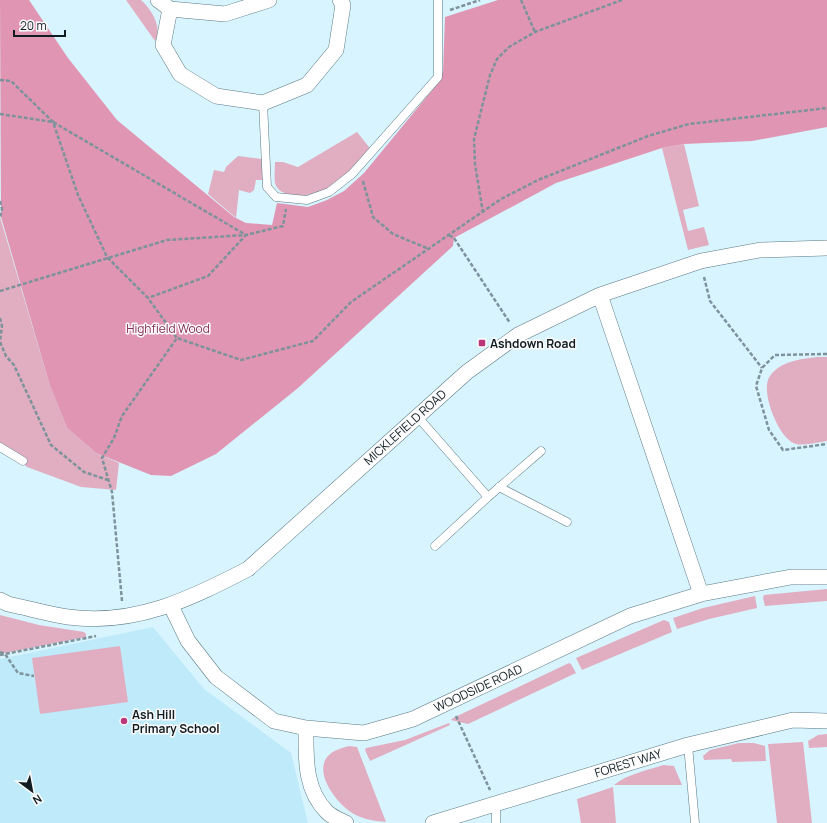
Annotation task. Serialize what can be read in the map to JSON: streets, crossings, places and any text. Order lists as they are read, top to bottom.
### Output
{
  "streets": {
    "street": ["MICKLEFIELD ROAD", "WOODSIDE ROAD", "FOREST WAY"]
  },
  "crossings": [
    ["MICKLEFIELD ROAD", "WOODSIDE ROAD"]
  ],
  "parks": ["Highfield Wood"],
  "places": {
    "transit": ["Ashdown Road"],
    "other": ["Ash Hill Primary School"]
  },
  "scale_bar": "20 m",
  "north": "bottom right"
}
